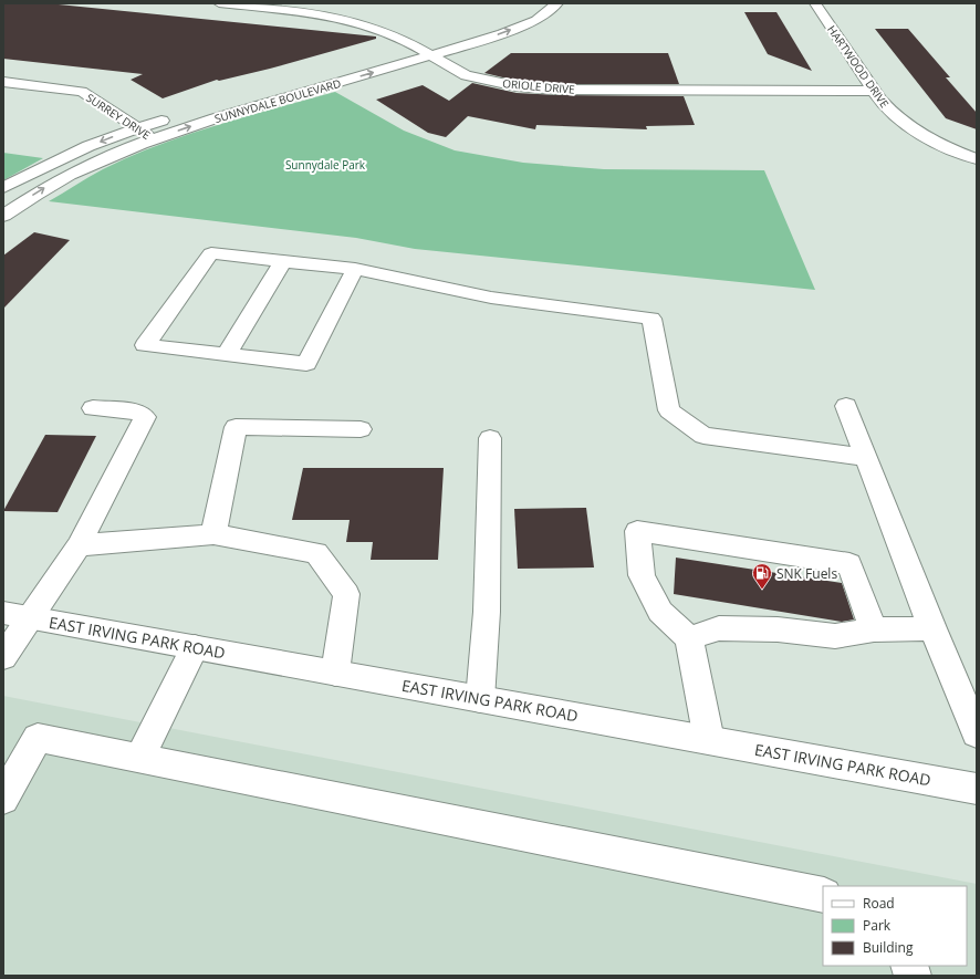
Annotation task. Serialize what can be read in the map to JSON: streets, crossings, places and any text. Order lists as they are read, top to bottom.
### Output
{
  "streets": {
    "street": [
      "HARTWOOD DRIVE",
      "ORIOLE DRIVE",
      "SUNNYDALE BOULEVARD",
      "SURREY DRIVE",
      "EAST IRVING PARK ROAD"
    ]
  },
  "crossings": [
    ["HARTWOOD DRIVE", "ORIOLE DRIVE"],
    ["ORIOLE DRIVE", "SUNNYDALE BOULEVARD"],
    ["SUNNYDALE BOULEVARD", "SURREY DRIVE"]
  ],
  "parks": ["Sunnydale Park"],
  "places": {
    "fuel station": ["SNK Fuels"]
  },
  "legend": ["Road", "Park", "Building"]
}
